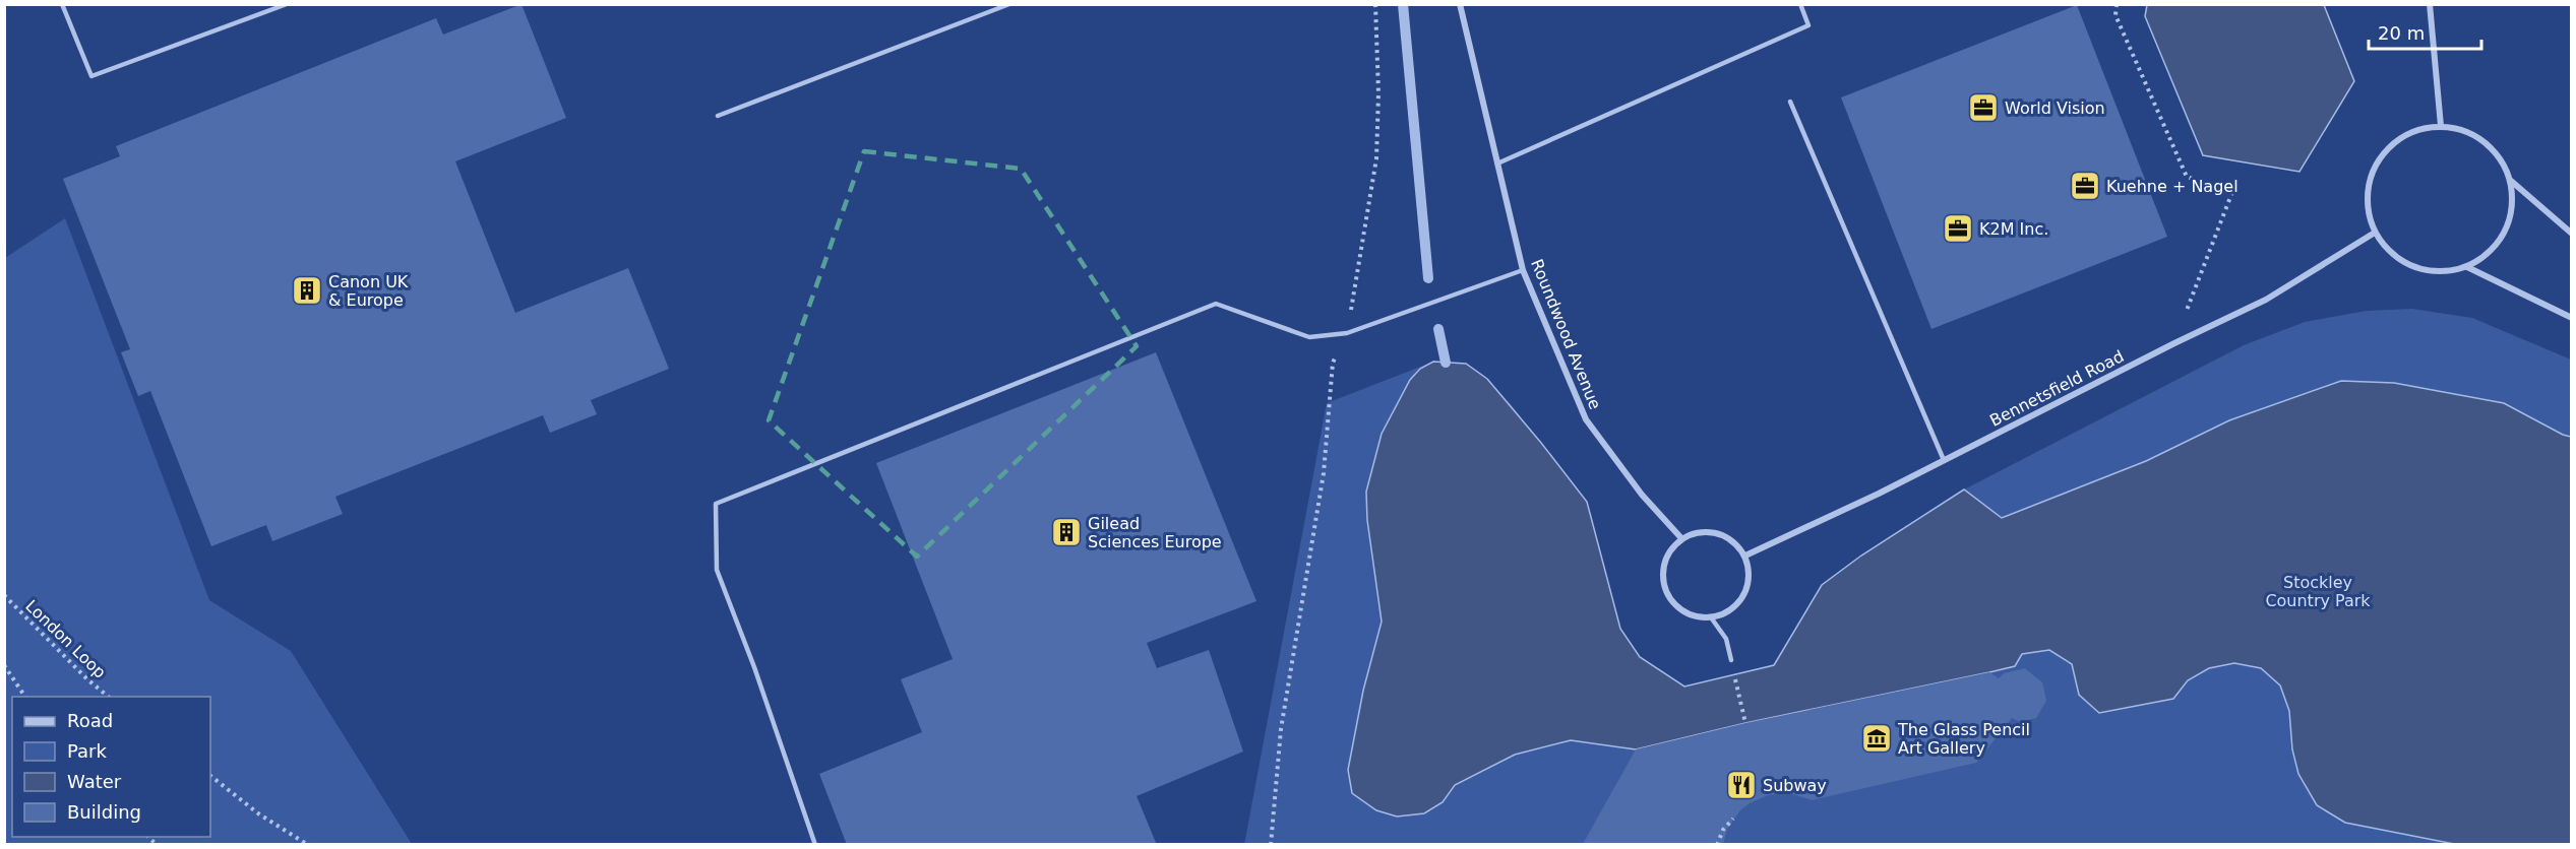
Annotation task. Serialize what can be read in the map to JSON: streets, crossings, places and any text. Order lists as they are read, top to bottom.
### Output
{
  "streets": {
    "street": ["Roundwood Avenue", "Bennetsfield Road"],
    "path": ["London Loop"]
  },
  "crossings": [
    ["Roundwood Avenue", "Bennetsfield Road"]
  ],
  "parks": ["Stockley Country Park"],
  "places": {
    "office": ["World Vision", "Kuehne + Nagel", "K2M Inc."],
    "building": ["Canon UK & Europe", "Gilead Sciences Europe"],
    "museum": ["The Glass Pencil Art Gallery"],
    "restaurant": ["Subway"]
  },
  "legend": [
    "Road",
    "Park",
    "Water",
    "Building"
  ],
  "scale_bar": "20 m"
}
